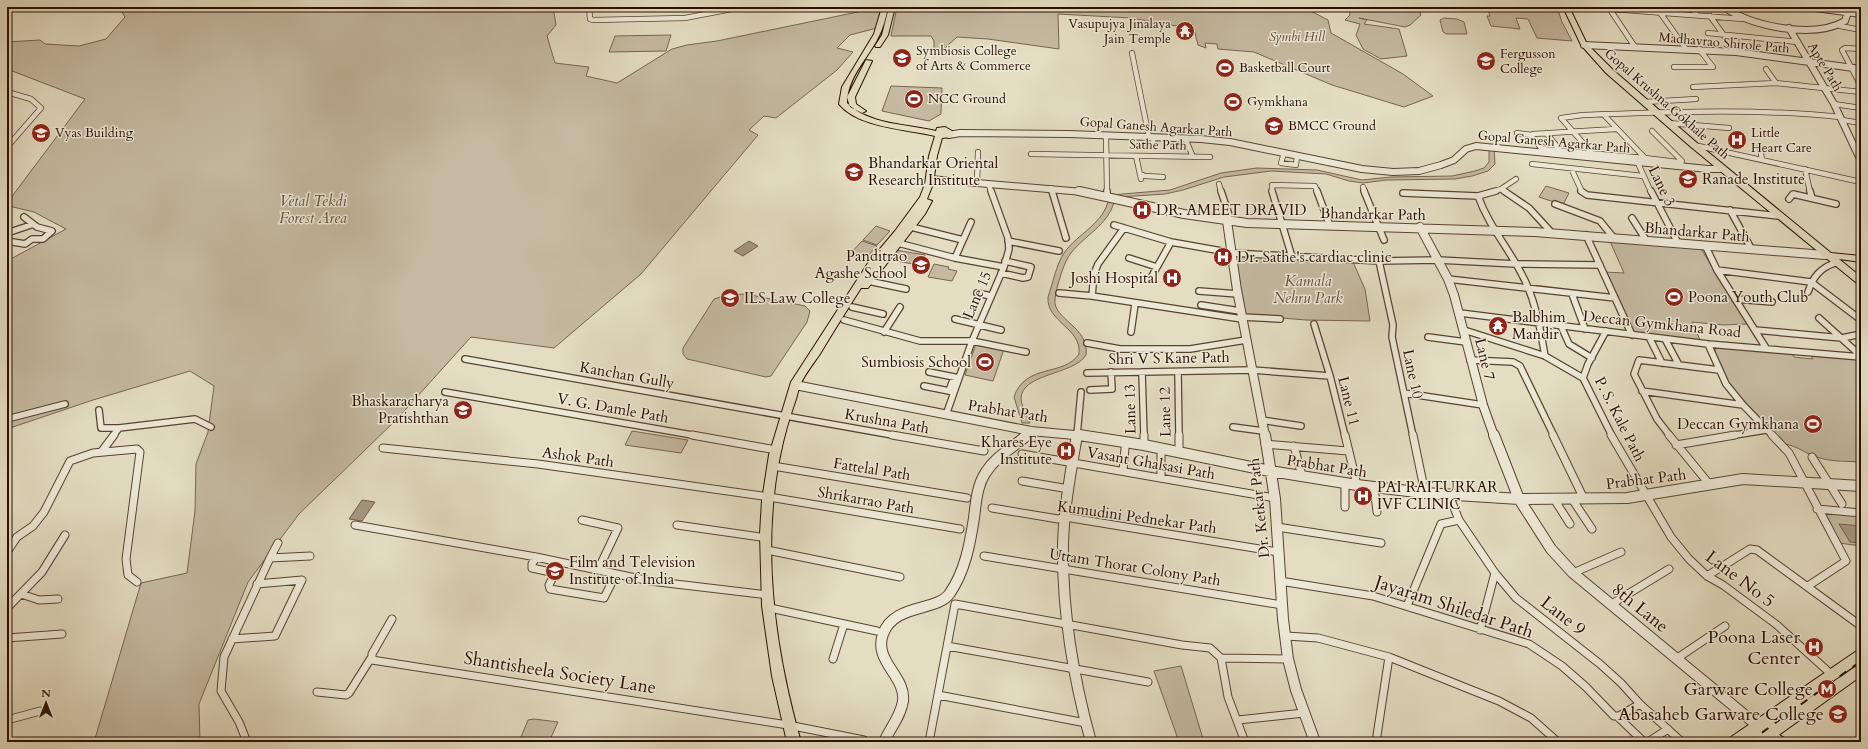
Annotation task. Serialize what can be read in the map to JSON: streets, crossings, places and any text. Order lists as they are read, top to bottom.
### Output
{
  "streets": {
    "main road": ["Gopal Krushna Gokhale Path"],
    "street": [
      "Madhavrao Shirole Path",
      "Apte Path",
      "Gopal Ganesh Agarkar Path",
      "Sathe Path",
      "Lane 3",
      "Bhandarkar Path",
      "Lane 15",
      "Deccan Gymkhana Road",
      "Shri V S Kane Path",
      "Lane 7",
      "Lane 10",
      "Kanchan Gully",
      "Lane 11",
      "V. G. Damle Path",
      "Lane 13",
      "Prabhat Path",
      "Lane 12",
      "P. S. Kale Path",
      "Krushna Path",
      "Ashok Path",
      "Vasant Ghalsasi Path",
      "Fattelal Path",
      "Shrikarrao Path",
      "Dr. Ketkar Path",
      "Kumudini Pednekar Path",
      "Uttam Thorat Colony Path",
      "Lane No 5",
      "Jayaram Shiledar Path",
      "8th Lane",
      "Lane 9",
      "Shantisheela Society Lane"
    ]
  },
  "crossings": [
    ["Madhavrao Shirole Path", "Apte Path"],
    ["Madhavrao Shirole Path", "Gopal Krushna Gokhale Path"],
    ["Gopal Krushna Gokhale Path", "Gopal Ganesh Agarkar Path"],
    ["Gopal Krushna Gokhale Path", "Bhandarkar Path"],
    ["Gopal Ganesh Agarkar Path", "Lane 3"],
    ["Lane 3", "Bhandarkar Path"],
    ["Bhandarkar Path", "Lane 15"],
    ["Bhandarkar Path", "Lane 7"],
    ["Bhandarkar Path", "Dr. Ketkar Path"],
    ["Deccan Gymkhana Road", "Lane 7"],
    ["Deccan Gymkhana Road", "P. S. Kale Path"],
    ["Shri V S Kane Path", "Lane 11"],
    ["Shri V S Kane Path", "Lane 13"],
    ["Shri V S Kane Path", "Lane 12"],
    ["Shri V S Kane Path", "Dr. Ketkar Path"],
    ["Lane 7", "Prabhat Path"],
    ["Lane 7", "8th Lane"],
    ["Lane 10", "Prabhat Path"],
    ["Kanchan Gully", "Krushna Path"],
    ["Lane 11", "Prabhat Path"],
    ["Lane 13", "Prabhat Path"],
    ["Prabhat Path", "Lane 12"],
    ["Prabhat Path", "P. S. Kale Path"],
    ["Prabhat Path", "Dr. Ketkar Path"],
    ["Prabhat Path", "Lane No 5"],
    ["Prabhat Path", "8th Lane"],
    ["Prabhat Path", "Lane 9"],
    ["P. S. Kale Path", "Lane No 5"],
    ["Ashok Path", "Shrikarrao Path"],
    ["Vasant Ghalsasi Path", "Dr. Ketkar Path"],
    ["Dr. Ketkar Path", "Kumudini Pednekar Path"],
    ["Dr. Ketkar Path", "Uttam Thorat Colony Path"],
    ["Dr. Ketkar Path", "Jayaram Shiledar Path"]
  ],
  "parks": ["Symbi Hill", "Vetal Tekdi Forest Area", "Kamala Nehru Park"],
  "places": {
    "temple": ["Vasupujya Jinalaya Jain Temple", "Balbhim Mandir"],
    "school or university": [
      "Symbiosis College of Arts & Commerce",
      "Fergusson College",
      "BMCC Ground",
      "Vyas Building",
      "Bhandarkar Oriental Research Institute",
      "Ranade Institute",
      "Panditrao Agashe School",
      "ILS Law College",
      "Bhaskaracharya Pratishthan",
      "Film and Television Institute of India",
      "Abasaheb Garware College"
    ],
    "sports": [
      "Basketball Court",
      "NCC Ground",
      "Gymkhana",
      "Poona Youth Club",
      "Sumbiosis School",
      "Deccan Gymkhana"
    ],
    "hospital": [
      "Little Heart Care",
      "DR. AMEET DRAVID",
      "Dr. Sathe's cardiac clinic",
      "Joshi Hospital",
      "Khares Eye Institute",
      "PAI RAITURKAR IVF CLINIC",
      "Poona Laser Center"
    ],
    "metro station": ["Garware College"]
  },
  "north": "top"
}
